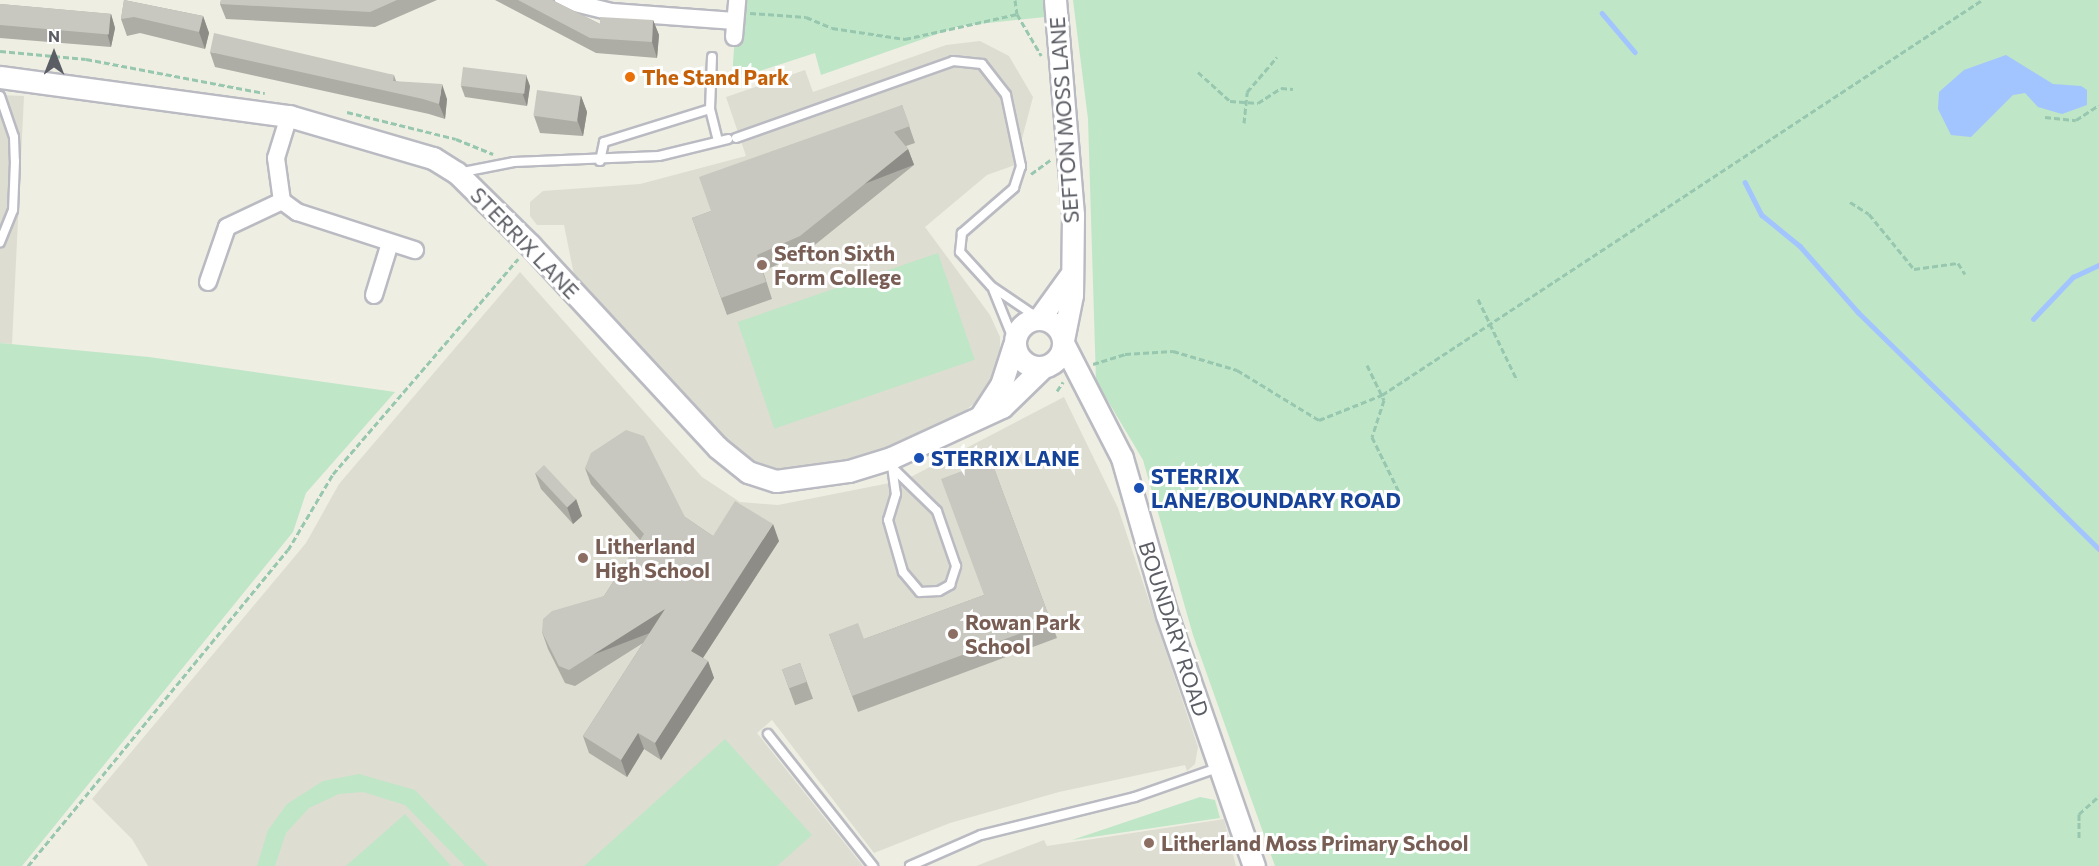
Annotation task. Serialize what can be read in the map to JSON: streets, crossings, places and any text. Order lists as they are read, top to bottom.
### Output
{
  "streets": {
    "street": ["SEFTON MOSS LANE", "STERRIX LANE", "BOUNDARY ROAD"]
  },
  "crossings": [
    ["SEFTON MOSS LANE", "STERRIX LANE"],
    ["SEFTON MOSS LANE", "BOUNDARY ROAD"],
    ["STERRIX LANE", "BOUNDARY ROAD"]
  ],
  "places": [
    "The Stand Park",
    "Sefton Sixth Form College",
    "STERRIX LANE",
    "STERRIX LANE/BOUNDARY ROAD",
    "Litherland High School",
    "Rowan Park School",
    "Litherland Moss Primary School"
  ],
  "north": "top"
}
